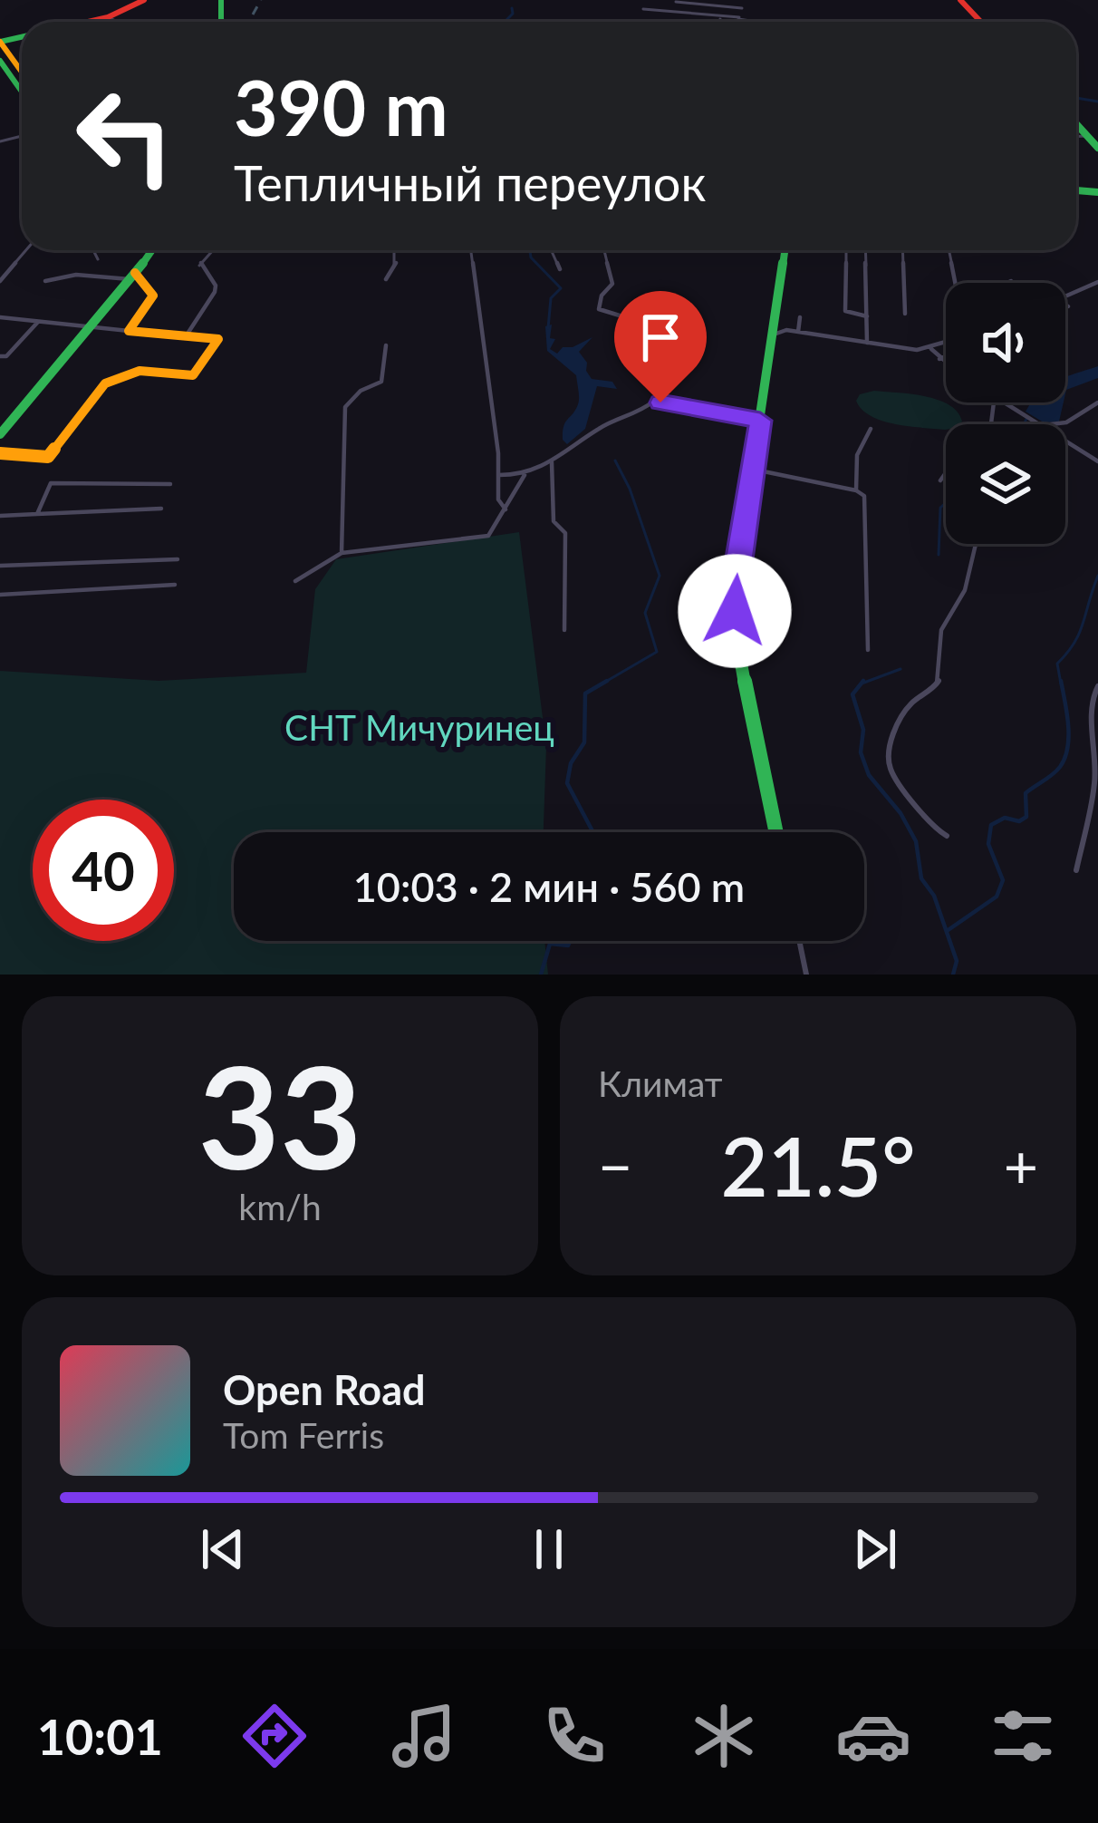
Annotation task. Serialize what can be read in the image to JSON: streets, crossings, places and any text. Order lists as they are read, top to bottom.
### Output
{
  "parks": ["СНТ Мичуринец"],
  "page": {
    "turn": ["390 m", "Тепличный переулок"],
    "limit": "40",
    "trip": "10:03 · 2 мин · 560 m",
    "tile": [
      ["33", "km/h"],
      "Климат"
    ],
    "heat": ["−", "21.5°", "+"],
    "song": ["Open Road", "Tom Ferris"],
    "tabs": "10:01"
  }
}
